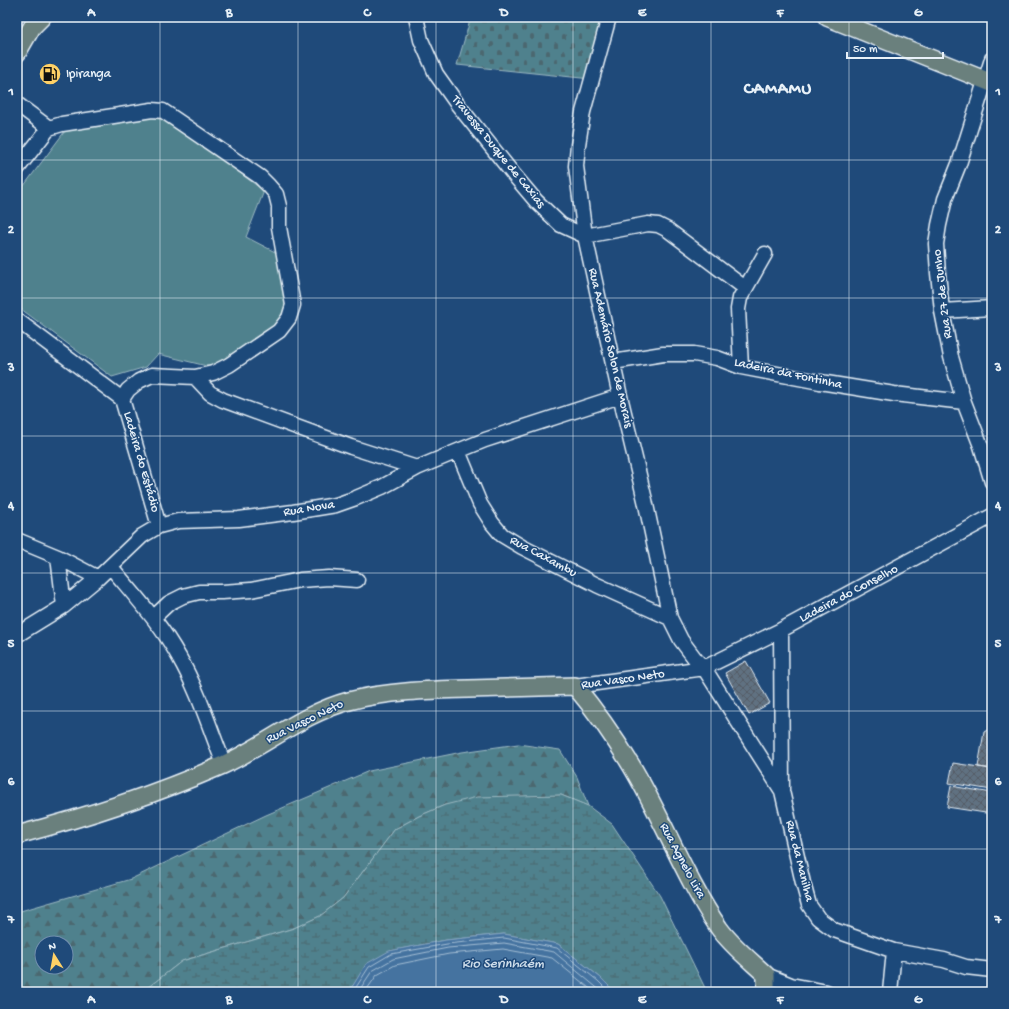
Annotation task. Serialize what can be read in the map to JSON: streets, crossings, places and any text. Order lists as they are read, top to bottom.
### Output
{
  "streets": {
    "main road": ["Rua Vasco Neto", "Rua Agnelo Lira"],
    "street": [
      "Travessa Duque de Caxias",
      "Rua 27 de Junho",
      "Rua Ademário Solon de Morais",
      "Ladeira da Fontinha",
      "Ladeira do Estádio",
      "Rua Nova",
      "Rua Caxambu",
      "Ladeira do Conselho",
      "Rua da Manilha"
    ]
  },
  "crossings": [
    ["Travessa Duque de Caxias", "Rua Ademário Solon de Morais"],
    ["Rua 27 de Junho", "Ladeira da Fontinha"],
    ["Rua Ademário Solon de Morais", "Ladeira da Fontinha"],
    ["Rua Ademário Solon de Morais", "Rua Nova"],
    ["Rua Ademário Solon de Morais", "Rua Caxambu"],
    ["Rua Ademário Solon de Morais", "Ladeira do Conselho"],
    ["Rua Ademário Solon de Morais", "Rua Vasco Neto"],
    ["Rua Ademário Solon de Morais", "Rua da Manilha"],
    ["Ladeira do Estádio", "Rua Nova"],
    ["Rua Nova", "Rua Caxambu"],
    ["Ladeira do Conselho", "Rua Vasco Neto"],
    ["Ladeira do Conselho", "Rua da Manilha"],
    ["Rua Vasco Neto", "Rua Agnelo Lira"],
    ["Rua Vasco Neto", "Rua da Manilha"]
  ],
  "districts": ["CAMAMU"],
  "water": ["Rio Serinhaém"],
  "places": {
    "fuel station": ["Ipiranga"]
  },
  "scale_bar": "50 m",
  "north": "top",
  "grid": {
    "columns": [
      "A",
      "B",
      "C",
      "D",
      "E",
      "F",
      "G"
    ],
    "rows": [
      "1",
      "2",
      "3",
      "4",
      "5",
      "6",
      "7"
    ]
  }
}
